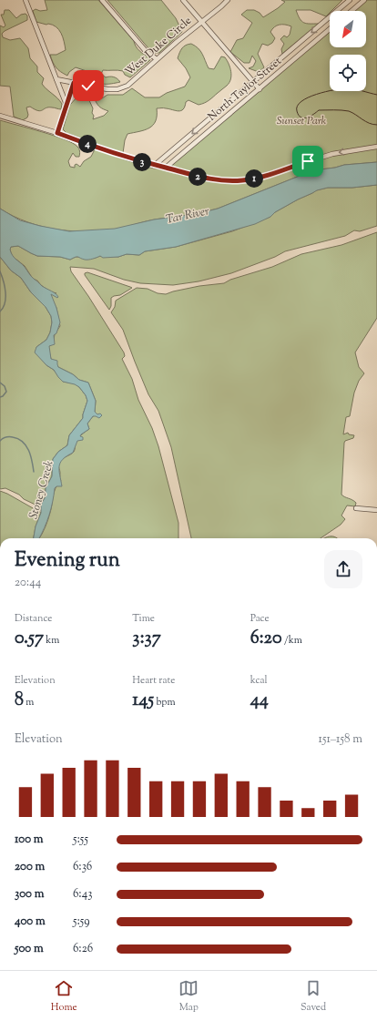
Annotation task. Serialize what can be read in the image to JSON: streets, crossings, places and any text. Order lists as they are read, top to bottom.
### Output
{
  "streets": {
    "street": ["West Duke Circle", "North Taylor Street"]
  },
  "water": ["Tar River", "Stoney Creek"],
  "parks": ["Sunset Park"],
  "north": "bottom left",
  "page": {
    "pins": [
      "4",
      "3",
      "2",
      "1"
    ],
    "heading": ["Evening run", "20:44"],
    "stats": [
      ["Distance", "0.57 km"],
      ["Time", "3:37"],
      ["Pace", "6:20 /km"],
      ["Elevation", "8 m"],
      ["Heart rate", "145 bpm"],
      ["kcal", "44"]
    ],
    "chart": ["Elevation", "151–158 m"],
    "list": [
      {
        "name": "100 m",
        "note": "5:55"
      },
      {
        "name": "200 m",
        "note": "6:36"
      },
      {
        "name": "300 m",
        "note": "6:43"
      },
      {
        "name": "400 m",
        "note": "5:59"
      },
      {
        "name": "500 m",
        "note": "6:26"
      }
    ],
    "tabs": ["Home", "Map", "Saved"]
  }
}
